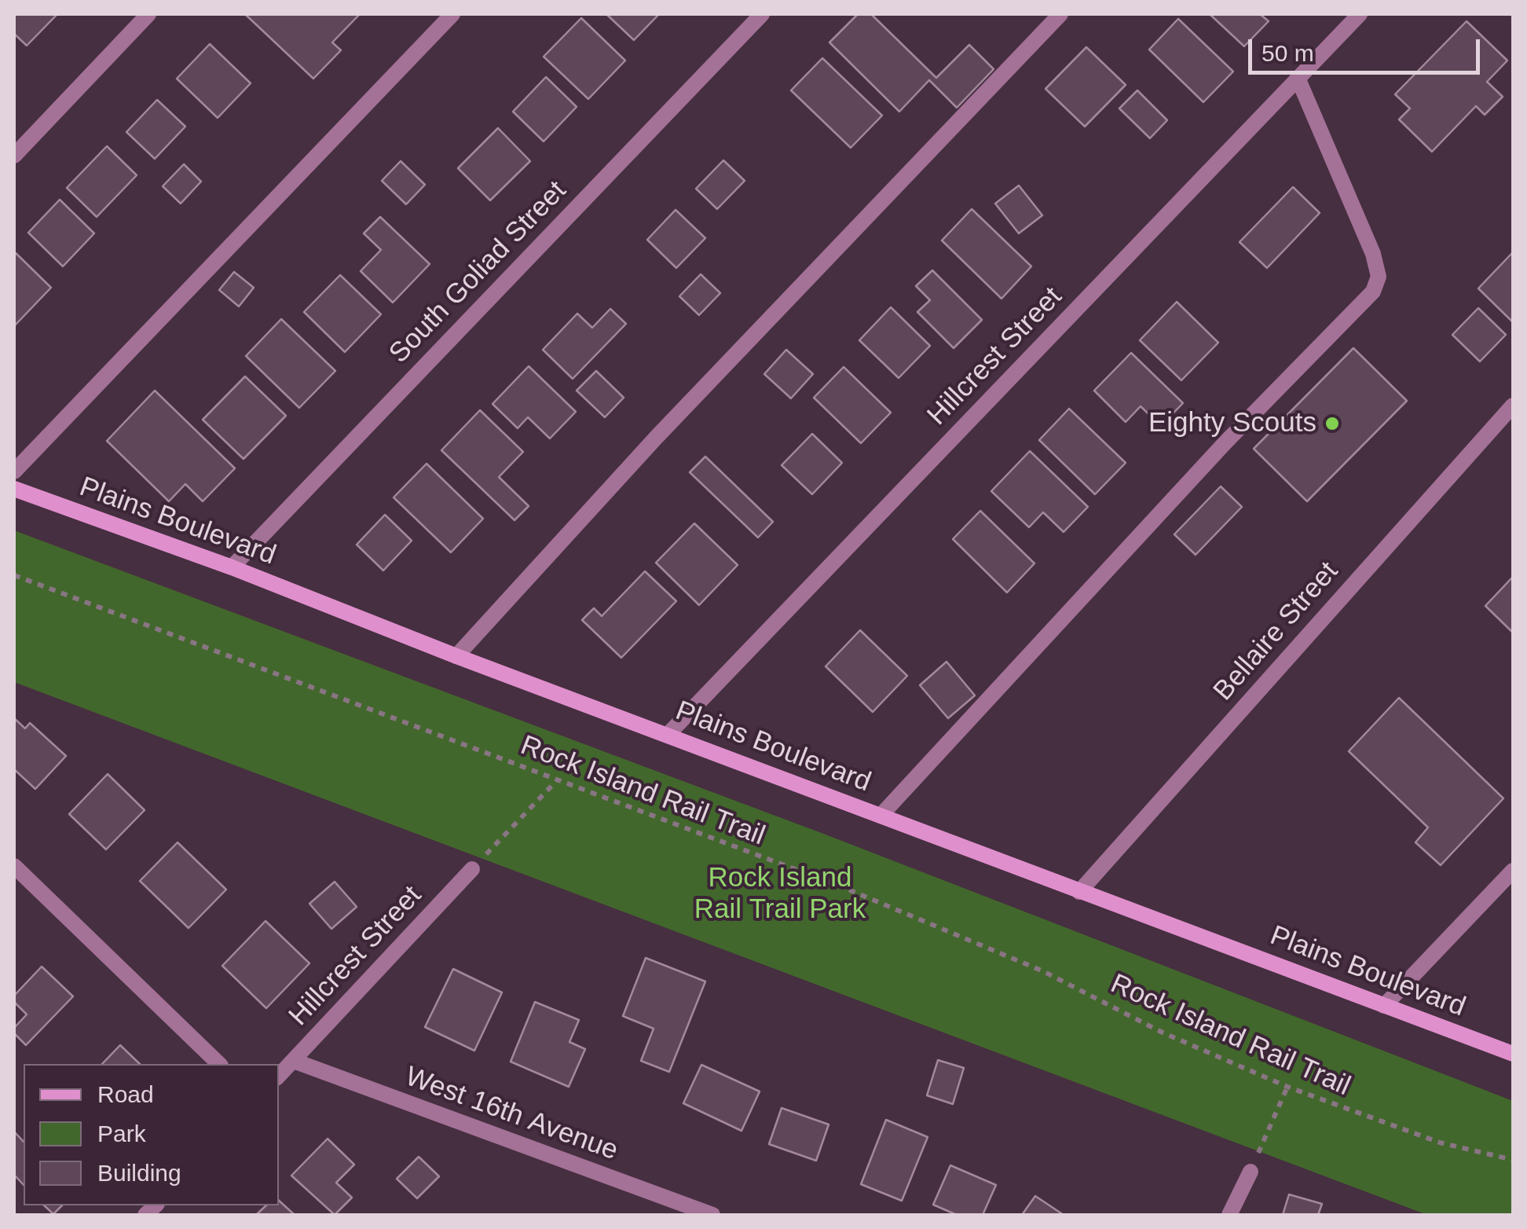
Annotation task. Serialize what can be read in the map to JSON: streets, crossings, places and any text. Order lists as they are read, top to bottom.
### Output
{
  "streets": {
    "main road": ["Plains Boulevard"],
    "street": [
      "South Goliad Street",
      "Hillcrest Street",
      "Bellaire Street",
      "West 16th Avenue"
    ],
    "path": ["Rock Island Rail Trail"]
  },
  "crossings": [
    ["South Goliad Street", "Plains Boulevard"],
    ["Hillcrest Street", "Plains Boulevard"],
    ["Hillcrest Street", "West 16th Avenue"],
    ["Plains Boulevard", "Bellaire Street"]
  ],
  "parks": ["Rock Island Rail Trail Park"],
  "places": ["Eighty Scouts"],
  "legend": ["Road", "Park", "Building"],
  "scale_bar": "50 m"
}
